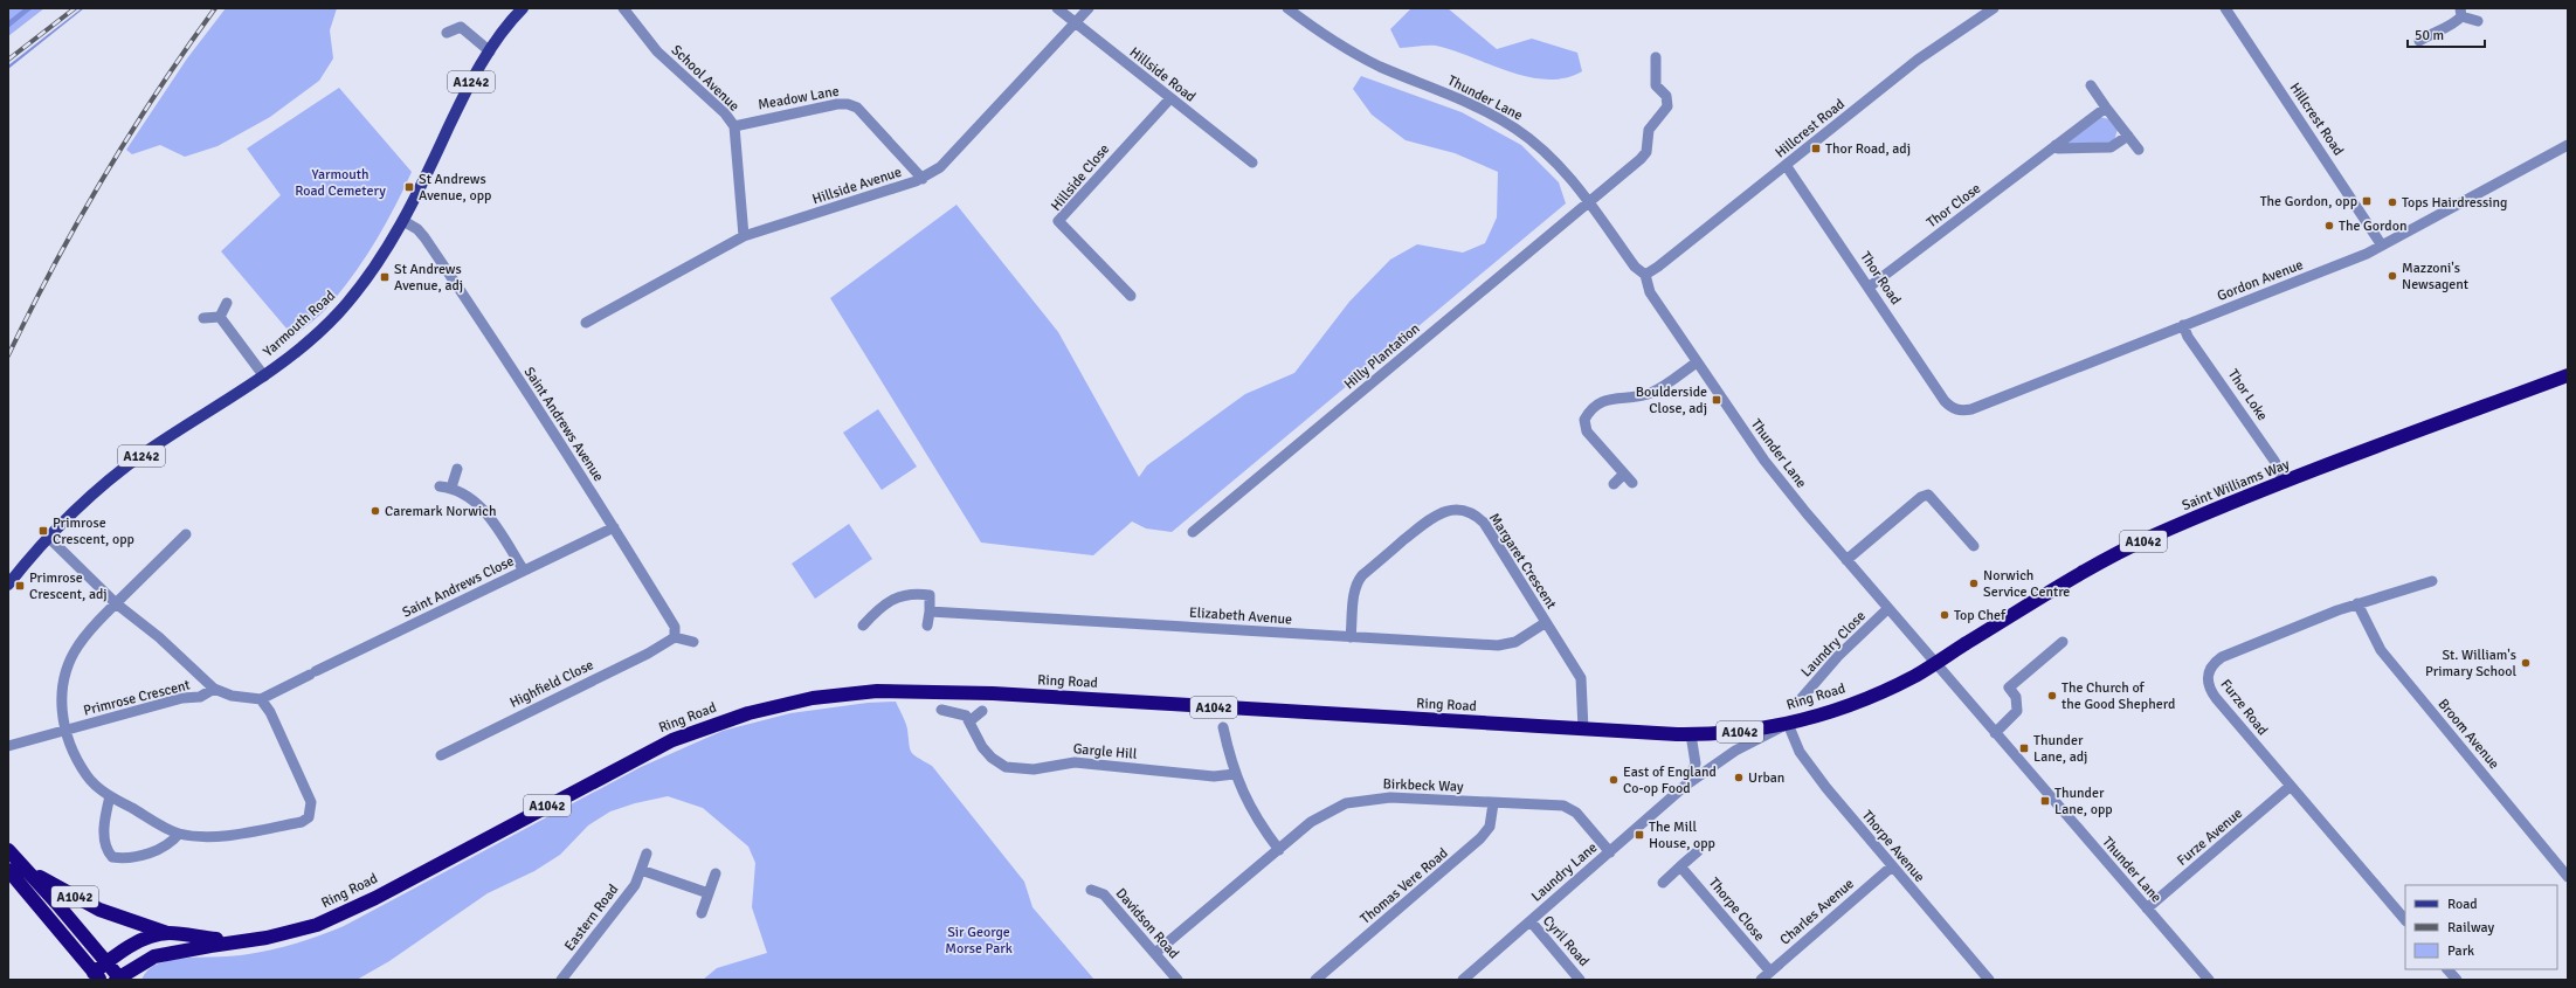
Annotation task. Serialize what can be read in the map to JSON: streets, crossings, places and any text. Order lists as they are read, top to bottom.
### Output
{
  "streets": {
    "highway": ["Saint Williams Way", "A1042", "Ring Road"],
    "main road": ["A1242", "Yarmouth Road"],
    "street": [
      "Hillside Road",
      "School Avenue",
      "Meadow Lane",
      "Thunder Lane",
      "Hillcrest Road",
      "Hillside Close",
      "Hillside Avenue",
      "Thor Close",
      "Thor Road",
      "Gordon Avenue",
      "Hilly Plantation",
      "Thor Loke",
      "Saint Andrews Avenue",
      "Margaret Crescent",
      "Saint Andrews Close",
      "Elizabeth Avenue",
      "Laundry Close",
      "Highfield Close",
      "Primrose Crescent",
      "Furze Road",
      "Broom Avenue",
      "Gargle Hill",
      "Birkbeck Way",
      "Furze Avenue",
      "Thorpe Avenue",
      "Laundry Lane",
      "Thomas Vere Road",
      "Thorpe Close",
      "Charles Avenue",
      "Eastern Road",
      "Davidson Road",
      "Cyril Road"
    ]
  },
  "crossings": [
    ["Hillside Road", "Hillside Close"],
    ["Hillside Road", "Hillside Avenue"],
    ["School Avenue", "Meadow Lane"],
    ["School Avenue", "Hillside Avenue"],
    ["Meadow Lane", "Hillside Avenue"],
    ["Thunder Lane", "Hillcrest Road"],
    ["Thunder Lane", "Hilly Plantation"],
    ["Thunder Lane", "Saint Williams Way"],
    ["Thunder Lane", "Laundry Close"],
    ["Thunder Lane", "Ring Road"],
    ["Thunder Lane", "Furze Avenue"],
    ["Hillcrest Road", "Thor Road"],
    ["Hillcrest Road", "Gordon Avenue"],
    ["Thor Close", "Thor Road"],
    ["Thor Road", "Gordon Avenue"],
    ["Gordon Avenue", "Thor Loke"],
    ["Yarmouth Road", "Saint Andrews Avenue"],
    ["Yarmouth Road", "Primrose Crescent"],
    ["Thor Loke", "Saint Williams Way"],
    ["Saint Andrews Avenue", "Saint Andrews Close"],
    ["Saint Andrews Avenue", "Highfield Close"],
    ["Saint Williams Way", "Ring Road"],
    ["A1042", "Ring Road"],
    ["Margaret Crescent", "Elizabeth Avenue"],
    ["Margaret Crescent", "Ring Road"],
    ["Saint Andrews Close", "Primrose Crescent"],
    ["Ring Road", "Thorpe Avenue"],
    ["Ring Road", "Laundry Lane"],
    ["Furze Road", "Broom Avenue"],
    ["Furze Road", "Furze Avenue"],
    ["Birkbeck Way", "Laundry Lane"],
    ["Birkbeck Way", "Thomas Vere Road"],
    ["Birkbeck Way", "Davidson Road"],
    ["Thorpe Avenue", "Laundry Lane"],
    ["Thorpe Avenue", "Charles Avenue"],
    ["Laundry Lane", "Cyril Road"],
    ["Thorpe Close", "Charles Avenue"]
  ],
  "parks": ["Yarmouth Road Cemetery", "Sir George Morse Park"],
  "places": {
    "transit": [
      "Thor Road, adj",
      "St Andrews Avenue, opp",
      "The Gordon, opp",
      "St Andrews Avenue, adj",
      "Boulderside Close, adj",
      "Primrose Crescent, opp",
      "Primrose Crescent, adj",
      "Thunder Lane, adj",
      "Thunder Lane, opp",
      "The Mill House, opp"
    ],
    "other": [
      "Tops Hairdressing",
      "The Gordon",
      "Mazzoni's Newsagent",
      "Caremark Norwich",
      "Norwich Service Centre",
      "Top Chef",
      "St. William's Primary School",
      "The Church of the Good Shepherd",
      "Urban",
      "East of England Co-op Food"
    ]
  },
  "legend": ["Road", "Railway", "Park"],
  "scale_bar": "50 m"
}
